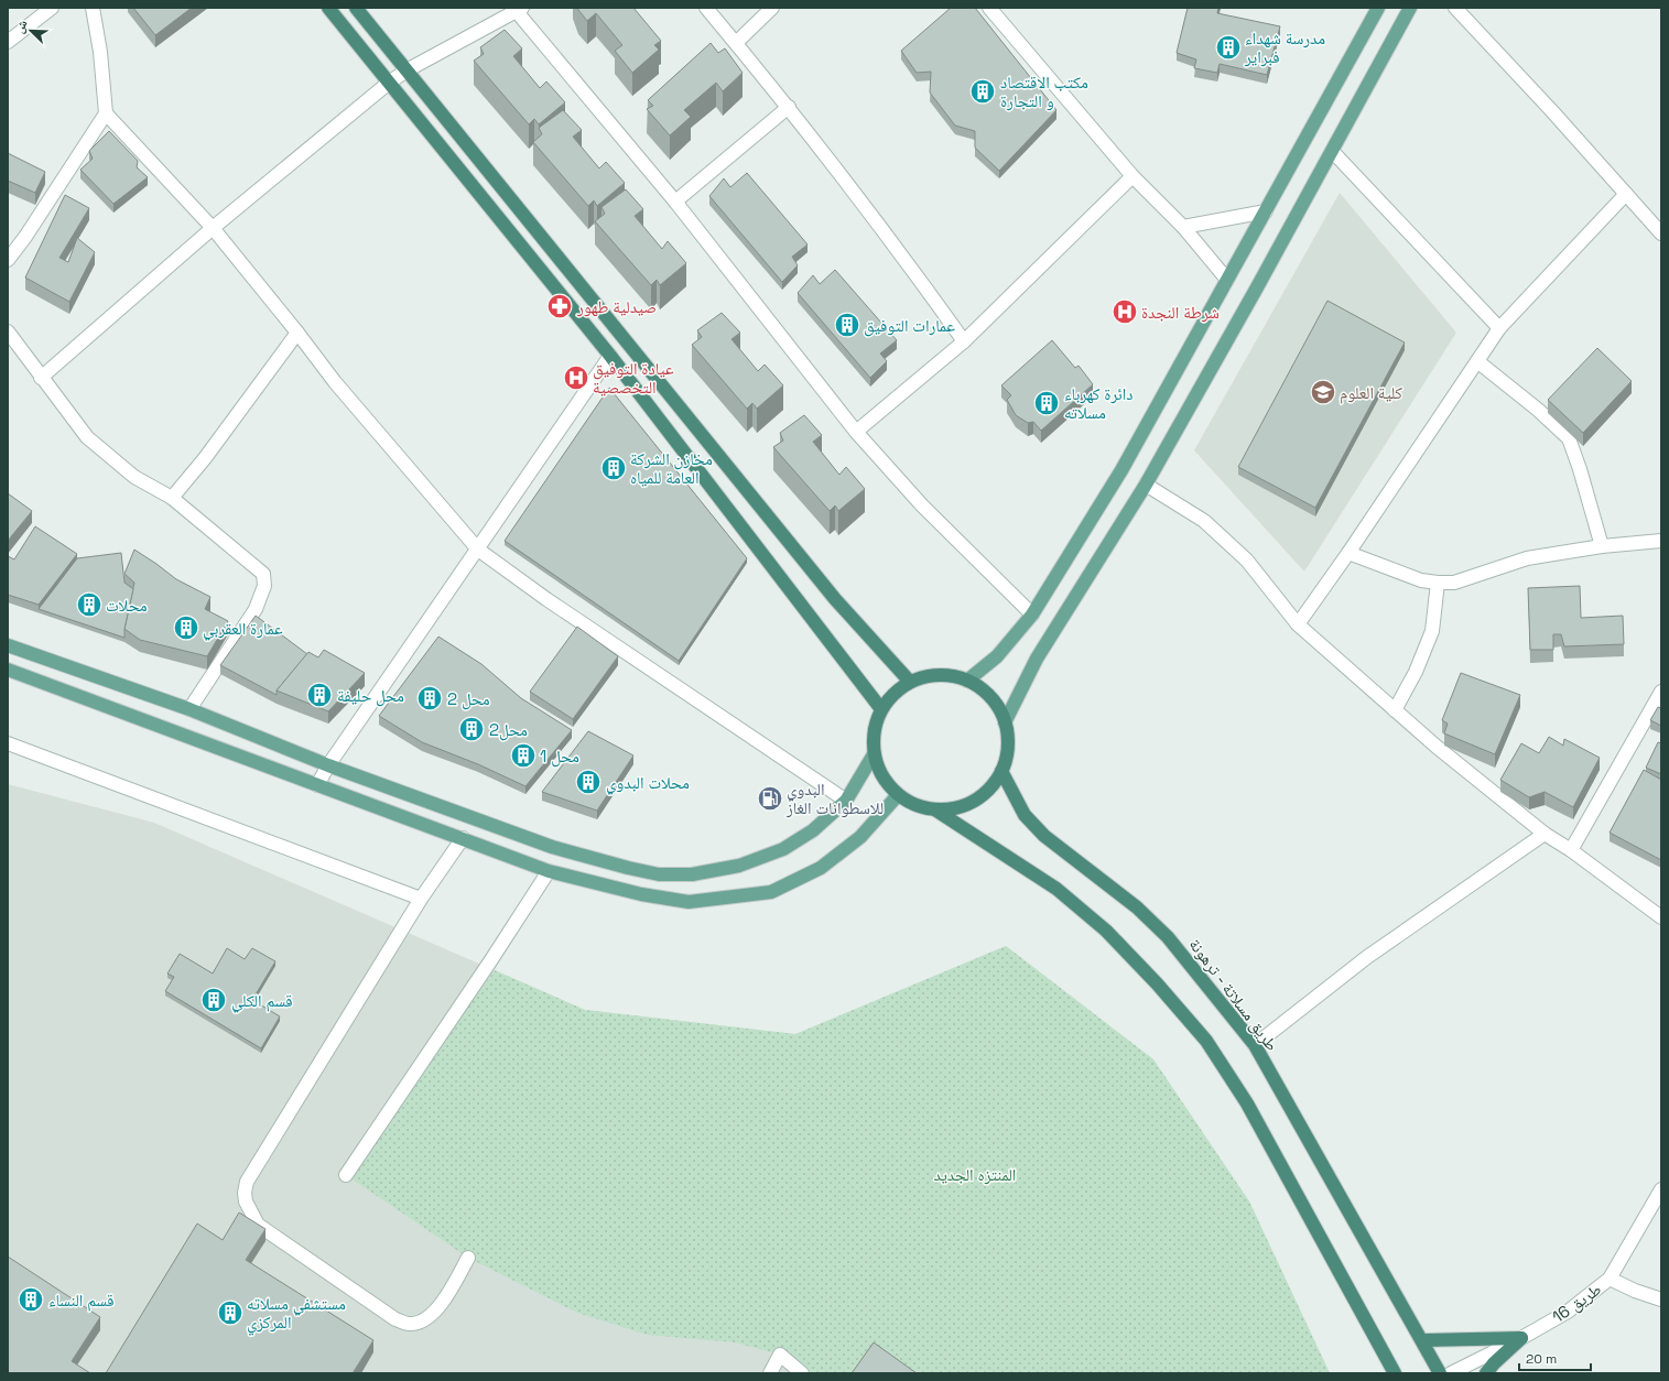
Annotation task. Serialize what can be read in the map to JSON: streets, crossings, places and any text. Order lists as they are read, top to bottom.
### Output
{
  "streets": {
    "highway": ["طريق مسلاتة - ترهونة"],
    "street": ["طريق 16"]
  },
  "parks": ["المنتزه الجديد"],
  "places": {
    "building": [
      "مدرسة شهداء فبراير",
      "مكتب الاقتصاد و التجارة",
      "عمارات التوفيق",
      "دائرة كهرباء مسلاته",
      "مخازن الشركة العامة للمياه",
      "محلات",
      "عمارة العقربي",
      "محل حليفة",
      "محل 2",
      "محل2",
      "محل 1",
      "محلات البدوي",
      "قسم الكلي",
      "قسم النساء",
      "مستشفي مسلاته المركزي"
    ],
    "pharmacy": ["صيدلية طهور"],
    "hospital": ["شرطة النجدة", "عيادة التوفيق التخصصية"],
    "school or university": ["كلية العلوم"],
    "fuel station": ["البدوي للاسطوانات الغاز"]
  },
  "scale_bar": "20 m",
  "north": "top left"
}
